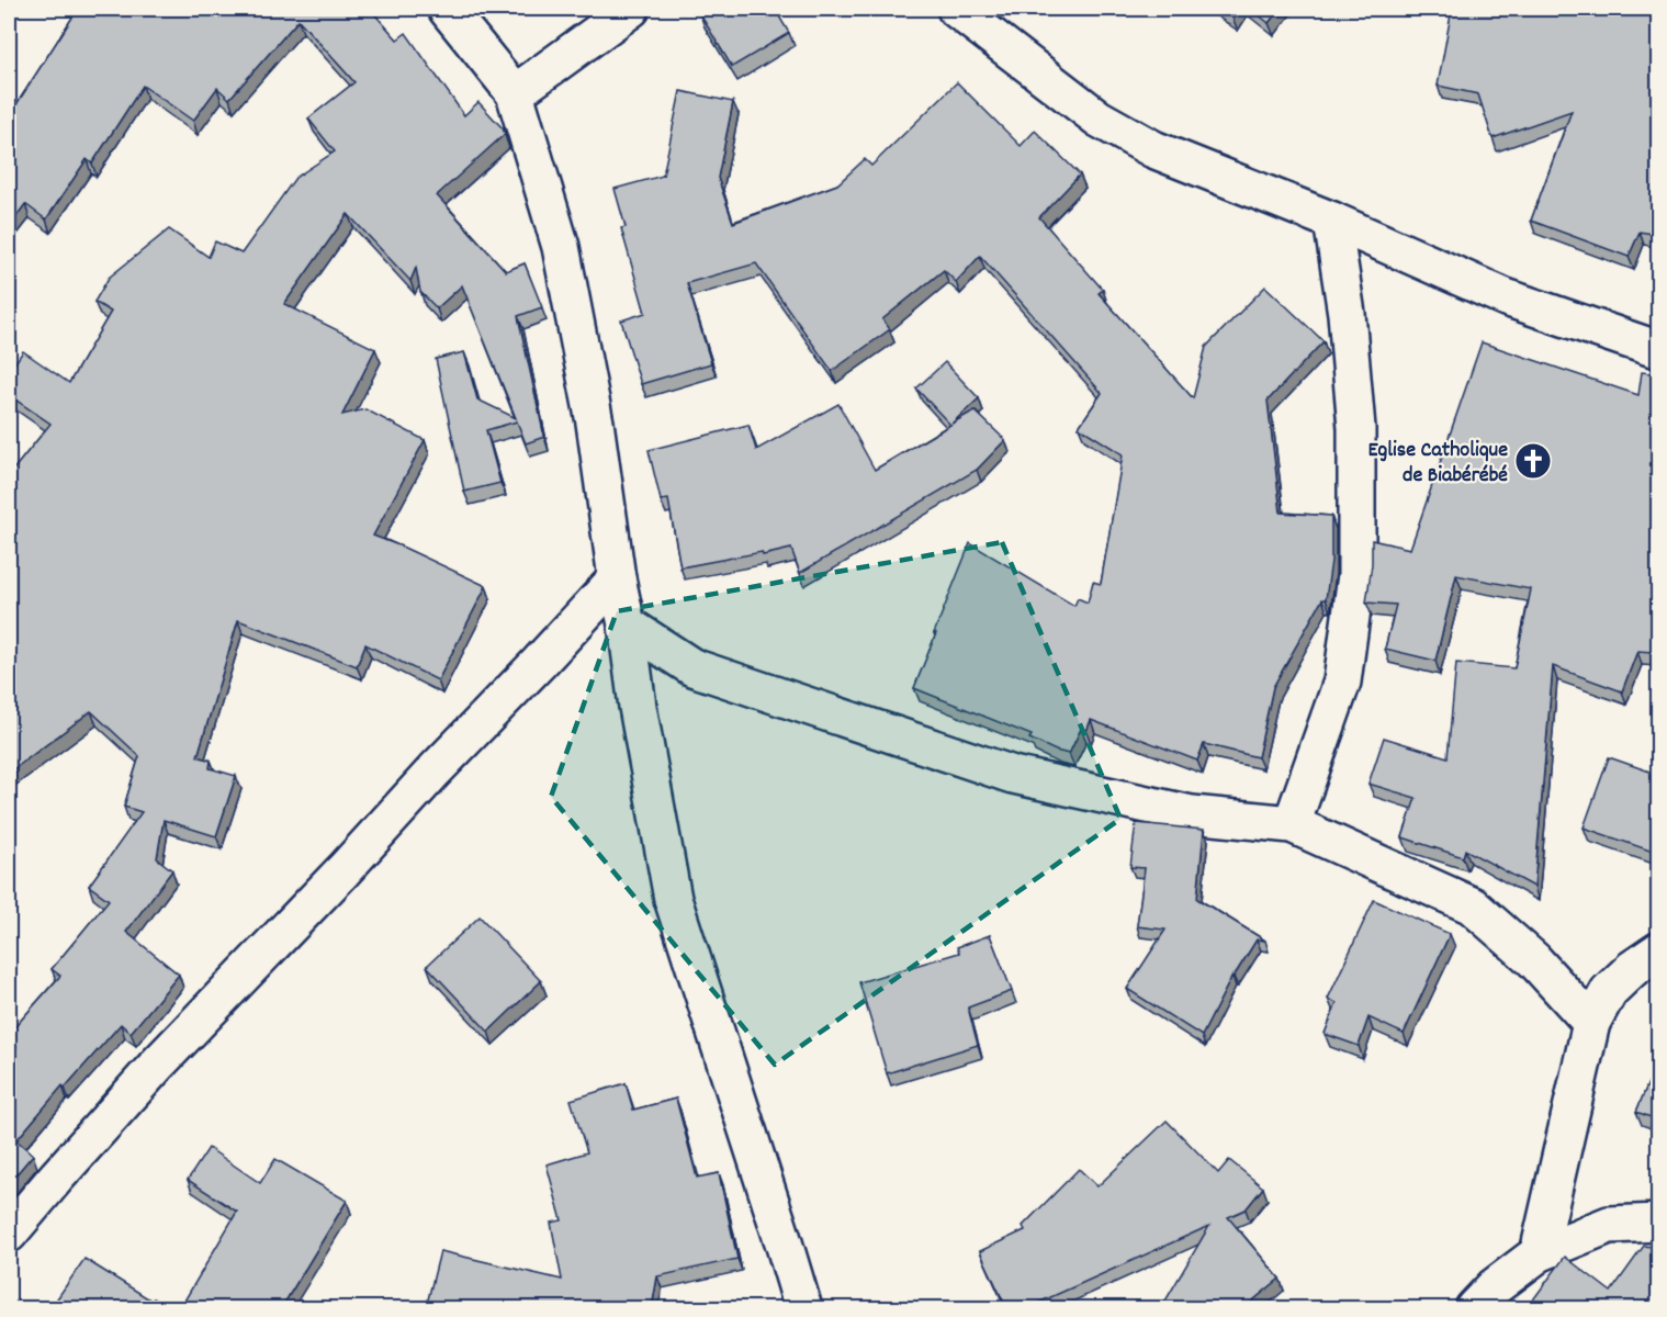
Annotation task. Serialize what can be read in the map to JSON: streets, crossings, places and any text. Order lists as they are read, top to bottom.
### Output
{
  "places": {
    "church": ["Eglise Catholique de Biabérébé"]
  }
}
